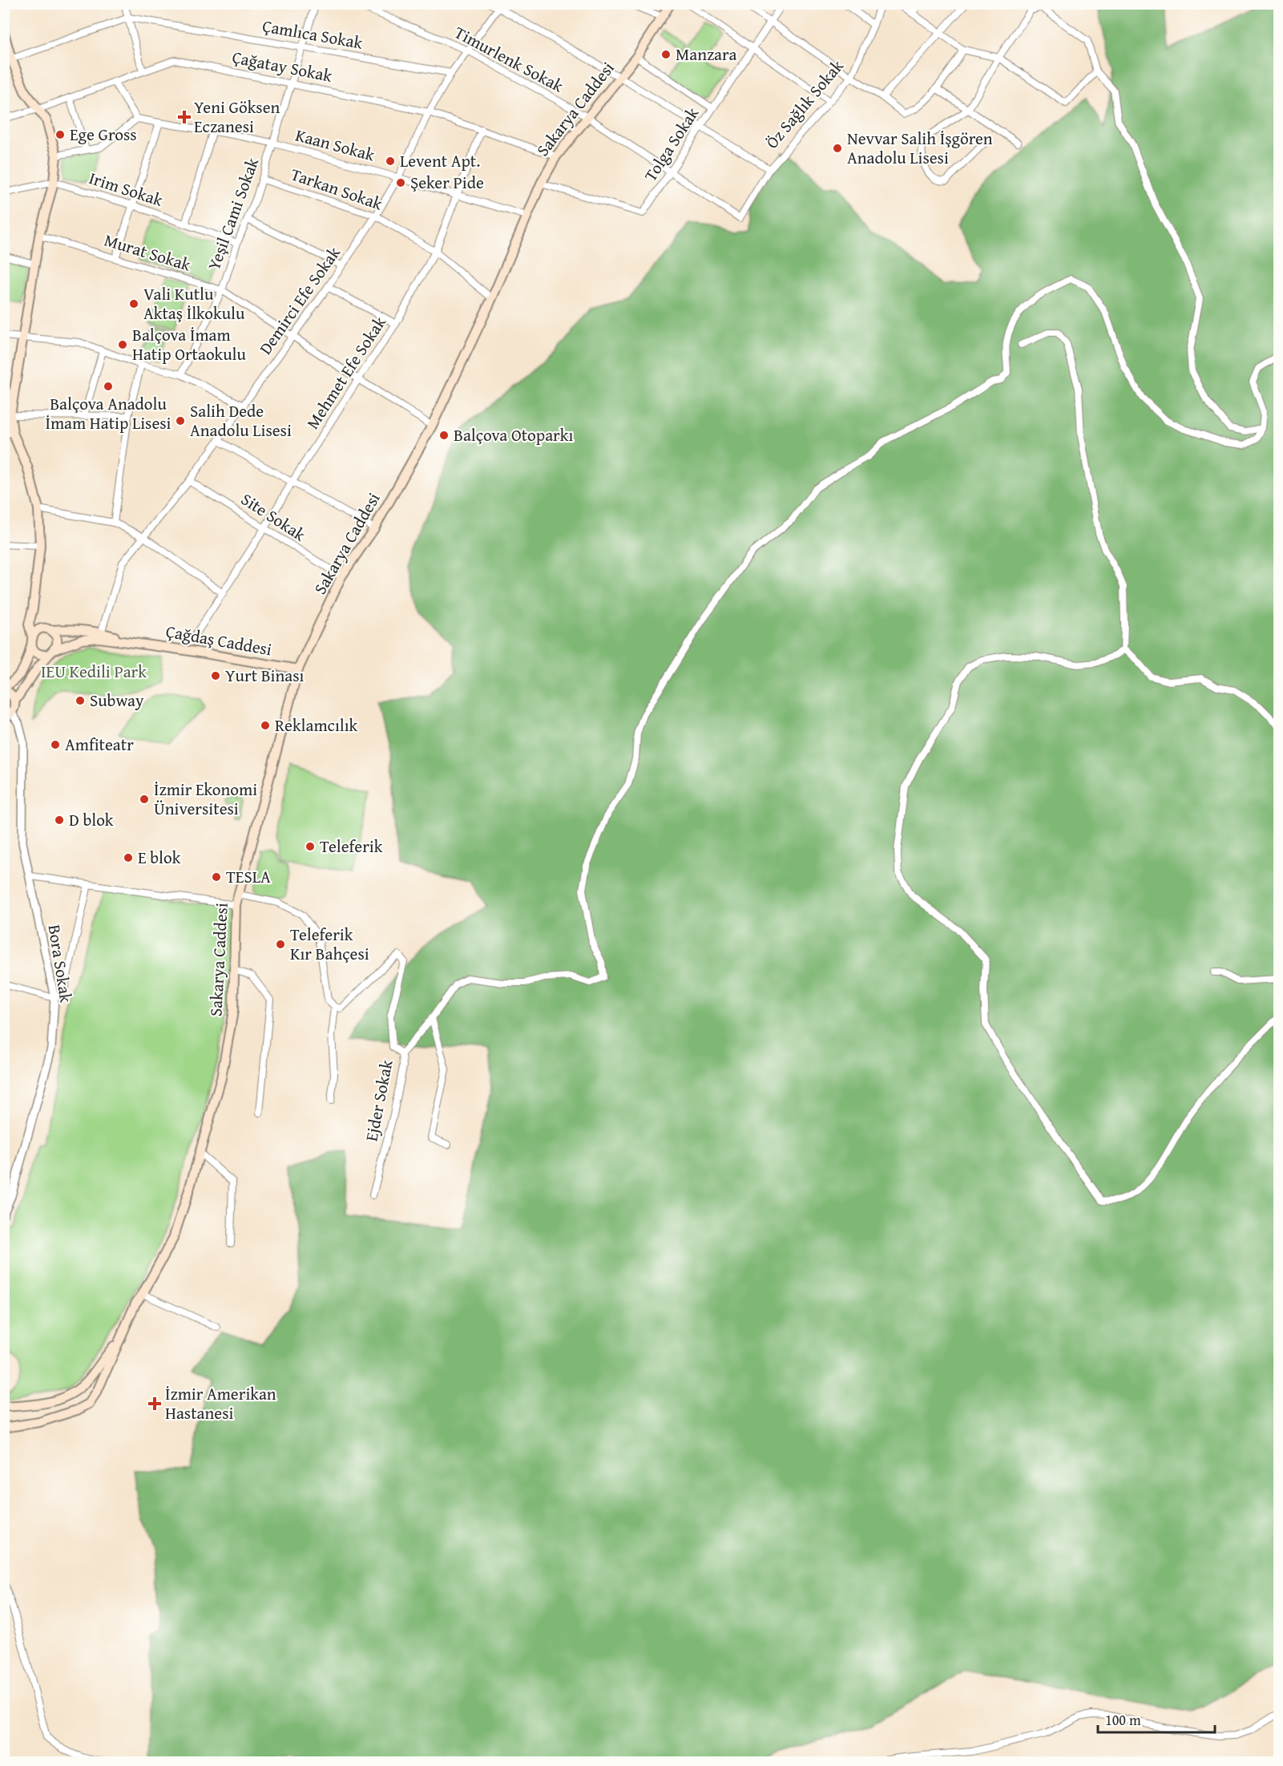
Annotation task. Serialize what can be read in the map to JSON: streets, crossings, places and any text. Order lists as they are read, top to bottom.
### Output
{
  "streets": {
    "main road": ["Sakarya Caddesi", "Çağdaş Caddesi"],
    "street": [
      "Çamlıca Sokak",
      "Timurlenk Sokak",
      "Çağatay Sokak",
      "Öz Sağlık Sokak",
      "Tolga Sokak",
      "Kaan Sokak",
      "Irim Sokak",
      "Tarkan Sokak",
      "Yeşil Cami Sokak",
      "Murat Sokak",
      "Demirci Efe Sokak",
      "Mehmet Efe Sokak",
      "Site Sokak",
      "Bora Sokak",
      "Ejder Sokak"
    ]
  },
  "crossings": [
    ["Çamlıca Sokak", "Yeşil Cami Sokak"],
    ["Çamlıca Sokak", "Demirci Efe Sokak"],
    ["Timurlenk Sokak", "Öz Sağlık Sokak"],
    ["Timurlenk Sokak", "Sakarya Caddesi"],
    ["Timurlenk Sokak", "Tolga Sokak"],
    ["Timurlenk Sokak", "Demirci Efe Sokak"],
    ["Çağatay Sokak", "Sakarya Caddesi"],
    ["Çağatay Sokak", "Yeşil Cami Sokak"],
    ["Çağatay Sokak", "Demirci Efe Sokak"],
    ["Çağatay Sokak", "Mehmet Efe Sokak"],
    ["Sakarya Caddesi", "Tolga Sokak"],
    ["Sakarya Caddesi", "Kaan Sokak"],
    ["Sakarya Caddesi", "Tarkan Sokak"],
    ["Sakarya Caddesi", "Murat Sokak"],
    ["Sakarya Caddesi", "Site Sokak"],
    ["Sakarya Caddesi", "Çağdaş Caddesi"],
    ["Kaan Sokak", "Yeşil Cami Sokak"],
    ["Kaan Sokak", "Demirci Efe Sokak"],
    ["Kaan Sokak", "Mehmet Efe Sokak"],
    ["Irim Sokak", "Yeşil Cami Sokak"],
    ["Tarkan Sokak", "Yeşil Cami Sokak"],
    ["Tarkan Sokak", "Demirci Efe Sokak"],
    ["Tarkan Sokak", "Mehmet Efe Sokak"],
    ["Yeşil Cami Sokak", "Murat Sokak"],
    ["Murat Sokak", "Demirci Efe Sokak"],
    ["Murat Sokak", "Mehmet Efe Sokak"],
    ["Demirci Efe Sokak", "Site Sokak"],
    ["Demirci Efe Sokak", "Çağdaş Caddesi"],
    ["Mehmet Efe Sokak", "Site Sokak"]
  ],
  "parks": ["IEU Kedili Park"],
  "places": {
    "other": [
      "Manzara",
      "Ege Gross",
      "Nevvar Salih İşgören Anadolu Lisesi",
      "Levent Apt.",
      "Şeker Pide",
      "Vali Kutlu Aktaş İlkokulu",
      "Balçova İmam Hatip Ortaokulu",
      "Balçova Anadolu İmam Hatip Lisesi",
      "Salih Dede Anadolu Lisesi",
      "Balçova Otoparkı",
      "Yurt Binası",
      "Subway",
      "Reklamcılık",
      "Amfiteatr",
      "İzmir Ekonomi Üniversitesi",
      "D blok",
      "Teleferik",
      "E blok",
      "TESLA",
      "Teleferik Kır Bahçesi"
    ],
    "health": ["Yeni Göksen Eczanesi", "İzmir Amerikan Hastanesi"]
  },
  "scale_bar": "100 m"
}
